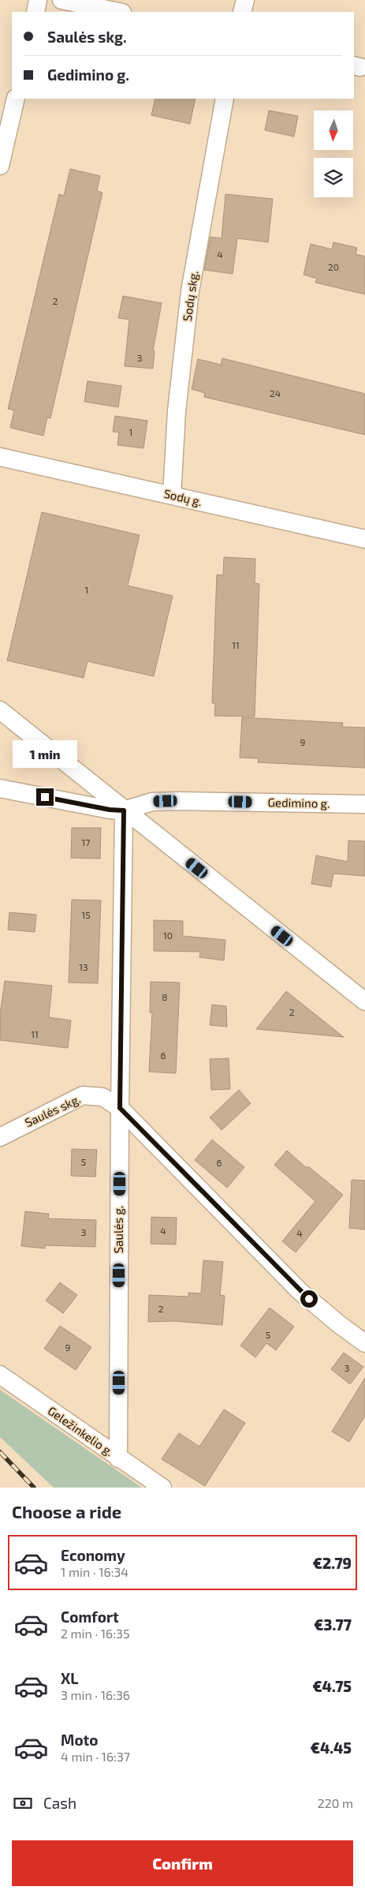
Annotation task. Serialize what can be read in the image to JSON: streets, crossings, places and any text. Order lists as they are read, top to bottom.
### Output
{
  "streets": {
    "street": [
      "Sodų skg.",
      "Sodų g.",
      "Gedimino g.",
      "Saulės skg.",
      "Saulės g.",
      "Geležinkelio g."
    ]
  },
  "crossings": [
    ["Sodų skg.", "Sodų g."],
    ["Gedimino g.", "Saulės g."],
    ["Saulės skg.", "Saulės g."],
    ["Saulės g.", "Geležinkelio g."]
  ],
  "house_numbers": [
    "4",
    "20",
    "2",
    "3",
    "24",
    "1",
    "1",
    "11",
    "9",
    "17",
    "15",
    "10",
    "13",
    "8",
    "2",
    "11",
    "6",
    "5",
    "6",
    "4",
    "3",
    "4",
    "2",
    "5",
    "9",
    "3"
  ],
  "north": "bottom",
  "page": {
    "banner": ["Saulės skg.", "Gedimino g."],
    "bubble": "1 min",
    "heading": "Choose a ride",
    "list": [
      {
        "name": "Economy",
        "note": "1 min · 16:34",
        "value": "€2.79"
      },
      {
        "name": "Comfort",
        "note": "2 min · 16:35",
        "value": "€3.77"
      },
      {
        "name": "XL",
        "note": "3 min · 16:36",
        "value": "€4.75"
      },
      {
        "name": "Moto",
        "note": "4 min · 16:37",
        "value": "€4.45"
      }
    ],
    "pay": ["Cash", "220 m"],
    "buttons": "Confirm"
  }
}
